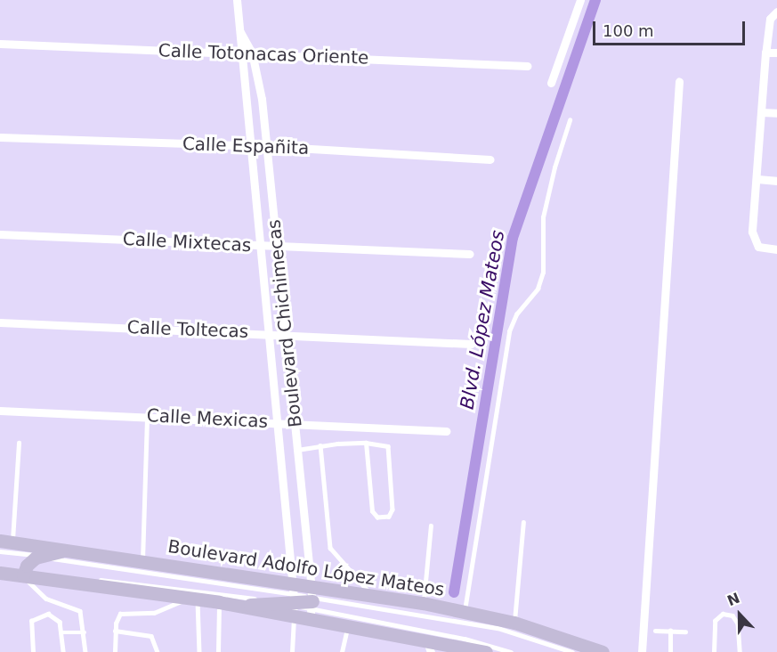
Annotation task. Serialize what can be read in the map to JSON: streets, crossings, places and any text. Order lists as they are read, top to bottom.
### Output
{
  "streets": {
    "main road": ["Boulevard Adolfo López Mateos"],
    "street": [
      "Calle Totonacas Oriente",
      "Calle Españita",
      "Calle Mixtecas",
      "Boulevard Chichimecas",
      "Calle Toltecas",
      "Calle Mexicas"
    ]
  },
  "crossings": [
    ["Calle Totonacas Oriente", "Boulevard Chichimecas"],
    ["Calle Españita", "Boulevard Chichimecas"],
    ["Calle Mixtecas", "Boulevard Chichimecas"],
    ["Boulevard Chichimecas", "Calle Toltecas"],
    ["Boulevard Chichimecas", "Calle Mexicas"],
    ["Boulevard Chichimecas", "Boulevard Adolfo López Mateos"]
  ],
  "water": ["Blvd. López Mateos"],
  "scale_bar": "100 m",
  "north": "top"
}
